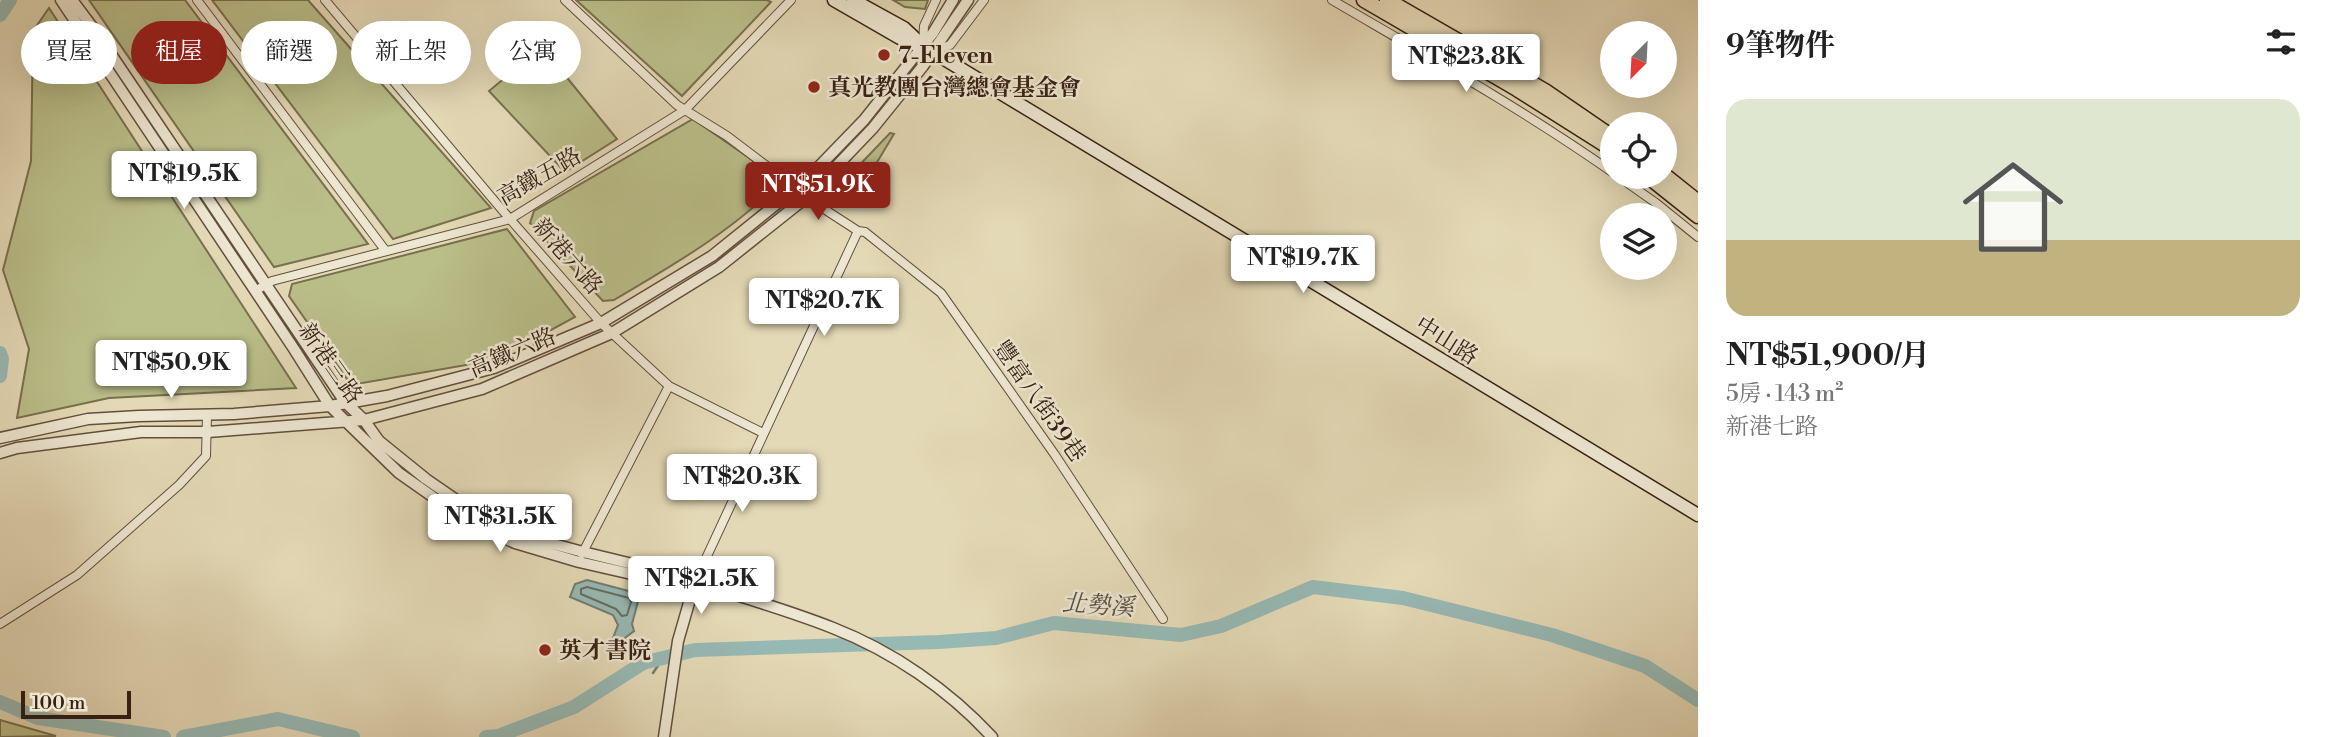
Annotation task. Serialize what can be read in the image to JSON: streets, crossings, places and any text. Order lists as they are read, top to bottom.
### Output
{
  "streets": {
    "main road": ["中山路"],
    "street": [
      "高鐵五路",
      "新港六路",
      "高鐵六路",
      "新港三路",
      "豐富八街39巷"
    ]
  },
  "crossings": [
    ["高鐵五路", "新港六路"],
    ["高鐵五路", "新港三路"],
    ["高鐵五路", "豐富八街39巷"],
    ["新港六路", "高鐵六路"],
    ["中山路", "高鐵六路"],
    ["高鐵六路", "新港三路"],
    ["高鐵六路", "豐富八街39巷"]
  ],
  "water": ["北勢溪"],
  "places": ["7-Eleven", "真光教團台灣總會基金會", "英才書院"],
  "scale_bar": "100 m",
  "north": "bottom left",
  "page": {
    "heading": "9筆物件",
    "chip": [
      "買屋",
      "租屋",
      "篩選",
      "新上架",
      "公寓"
    ],
    "price": [
      "NT$23.8K",
      "NT$19.5K",
      "NT$51.9K",
      "NT$19.7K",
      "NT$20.7K",
      "NT$50.9K",
      "NT$20.3K",
      "NT$31.5K",
      "NT$21.5K"
    ],
    "list": [
      {
        "name": "NT$51,900/月",
        "note": "5房 · 143 m² · 新港七路"
      }
    ],
    "scale": "100 m"
  }
}
